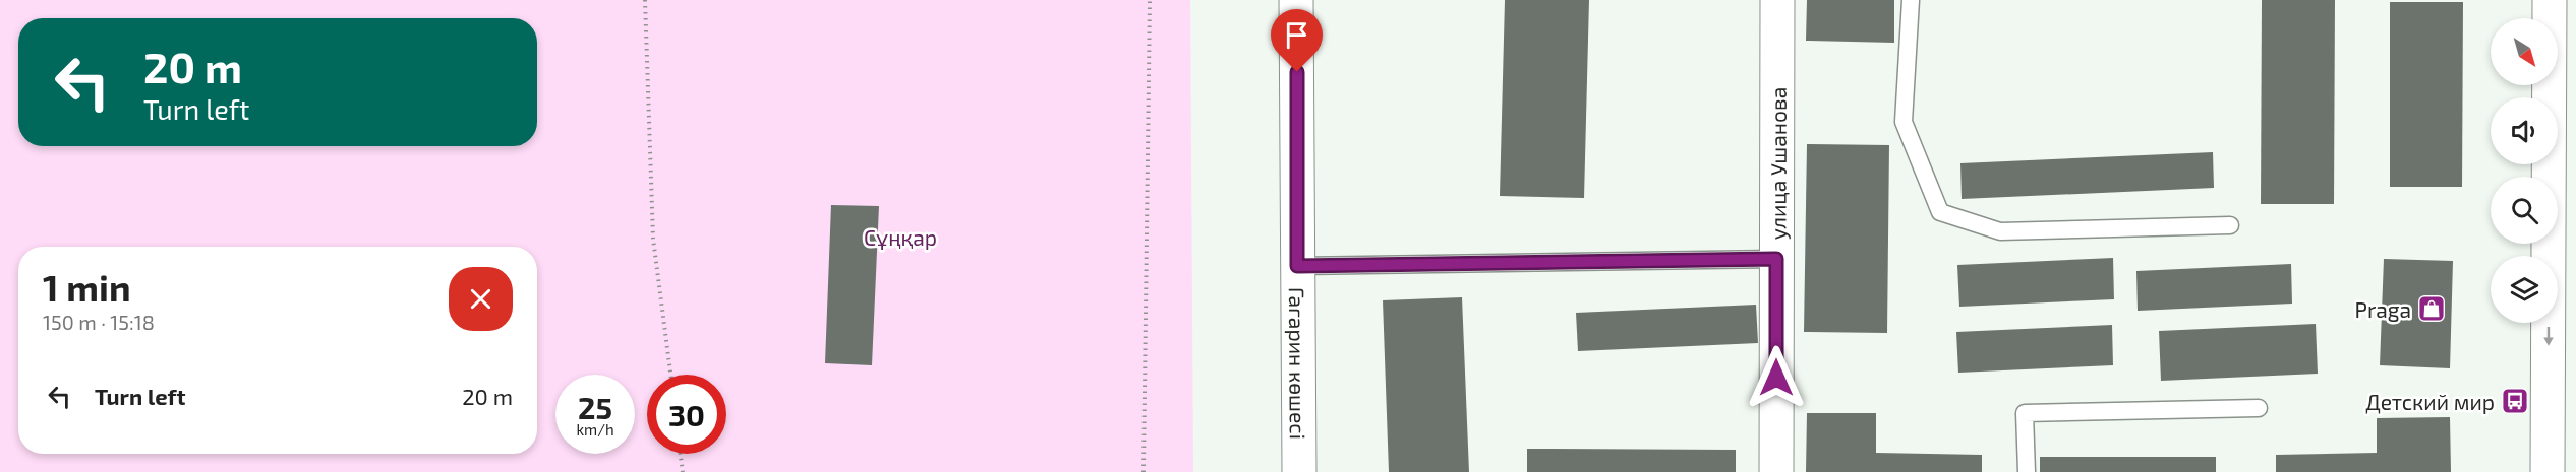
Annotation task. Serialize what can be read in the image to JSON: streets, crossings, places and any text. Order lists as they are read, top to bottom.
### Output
{
  "streets": {
    "street": ["улица Ушанова", "Гагарин көшесі"]
  },
  "parks": ["Сұңқар"],
  "places": {
    "shop": ["Praga"],
    "bus stop": ["Детский мир"]
  },
  "north": "bottom right",
  "page": {
    "turn": ["20 m", "Turn left"],
    "heading": ["1 min", "150 m · 15:18"],
    "list": [
      {
        "name": "Turn left",
        "value": "20 m"
      }
    ],
    "speed": "25 km/h",
    "limit": "30"
  }
}
